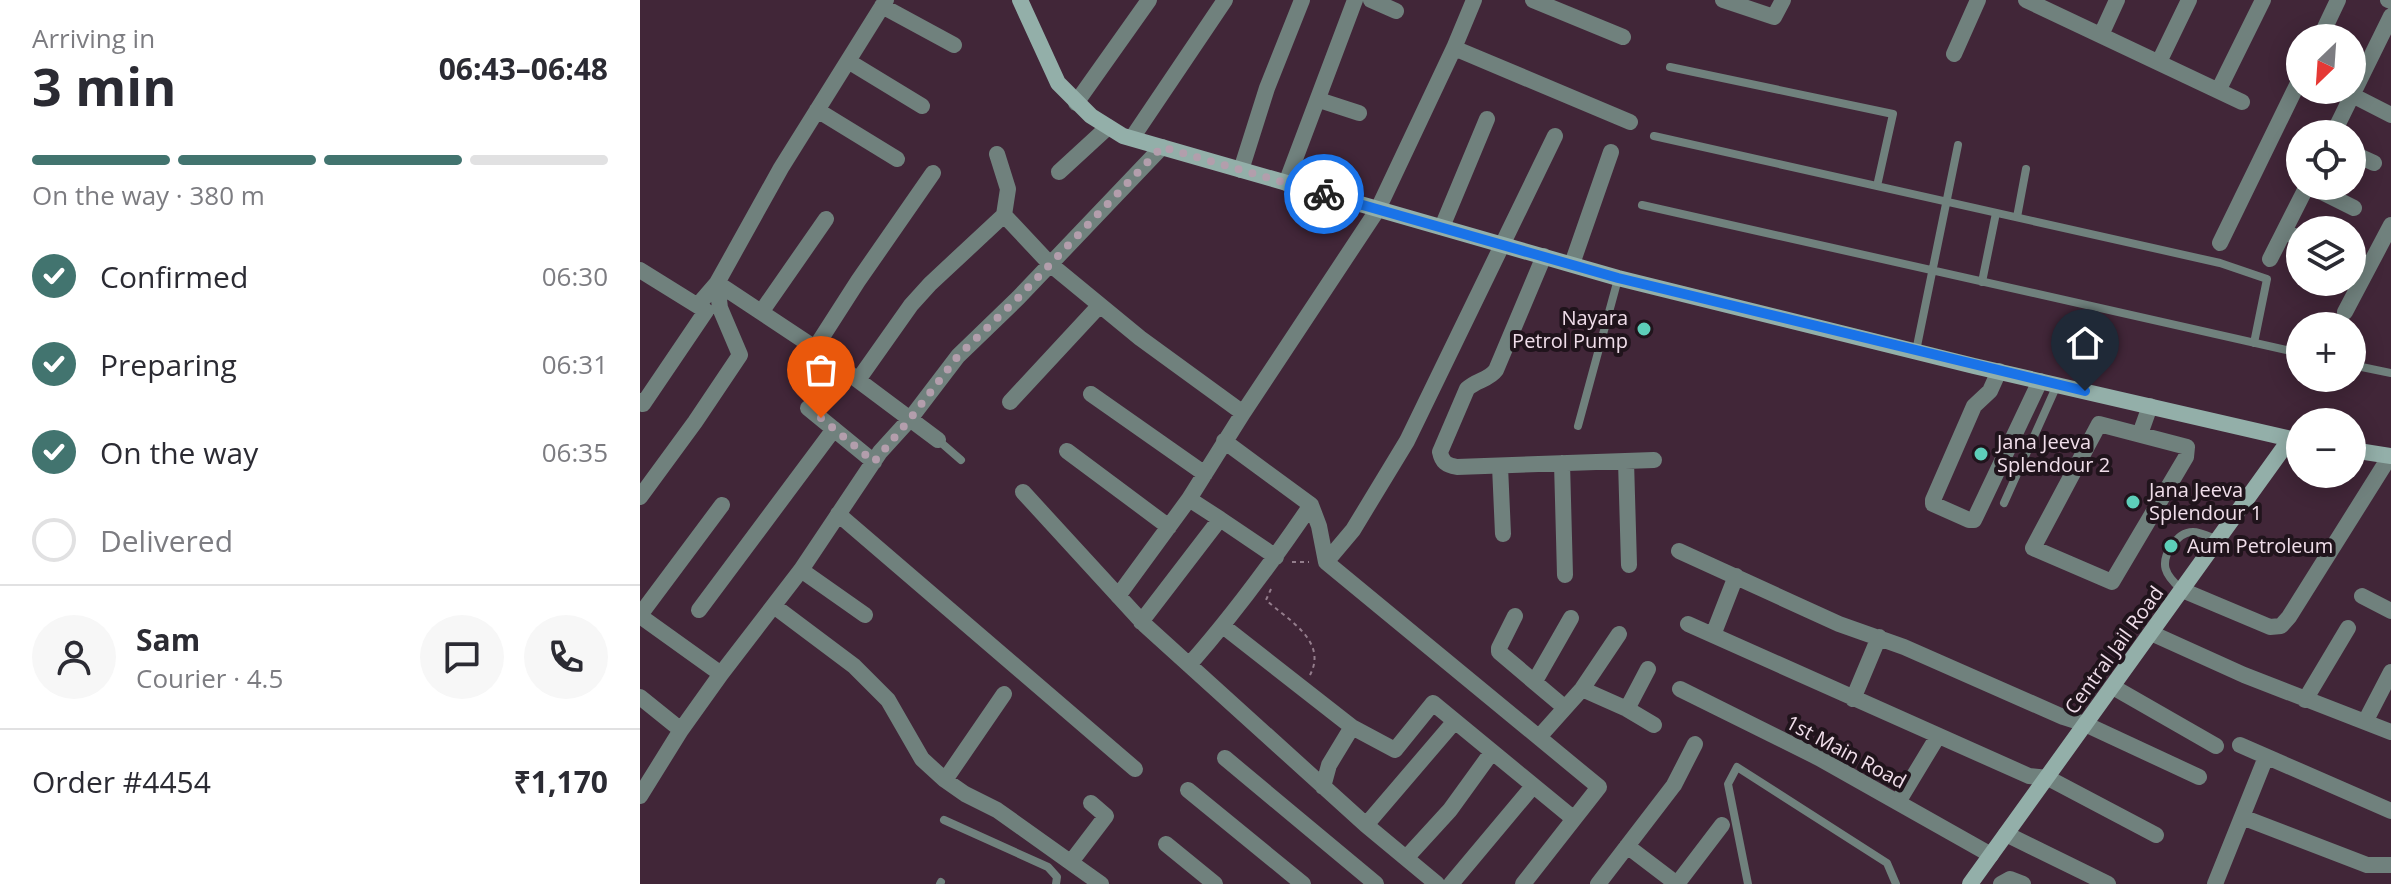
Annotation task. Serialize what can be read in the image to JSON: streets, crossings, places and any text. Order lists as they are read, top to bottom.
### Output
{
  "streets": {
    "street": ["Central Jail Road", "1st Main Road"]
  },
  "crossings": [
    ["Central Jail Road", "1st Main Road"]
  ],
  "places": [
    "Nayara Petrol Pump",
    "Jana Jeeva Splendour 2",
    "Jana Jeeva Splendour 1",
    "Aum Petroleum"
  ],
  "north": "bottom left",
  "page": {
    "heading": ["3 min", "Arriving in", "06:43–06:48"],
    "panel": [
      "Sam",
      "Courier · 4.5",
      "Order #4454",
      "₹1,170"
    ],
    "map_buttons": ["+", "−"],
    "bar": "On the way · 380 m",
    "list": [
      ["Confirmed", "06:30"],
      ["Preparing", "06:31"],
      ["On the way", "06:35"],
      "Delivered"
    ]
  }
}
